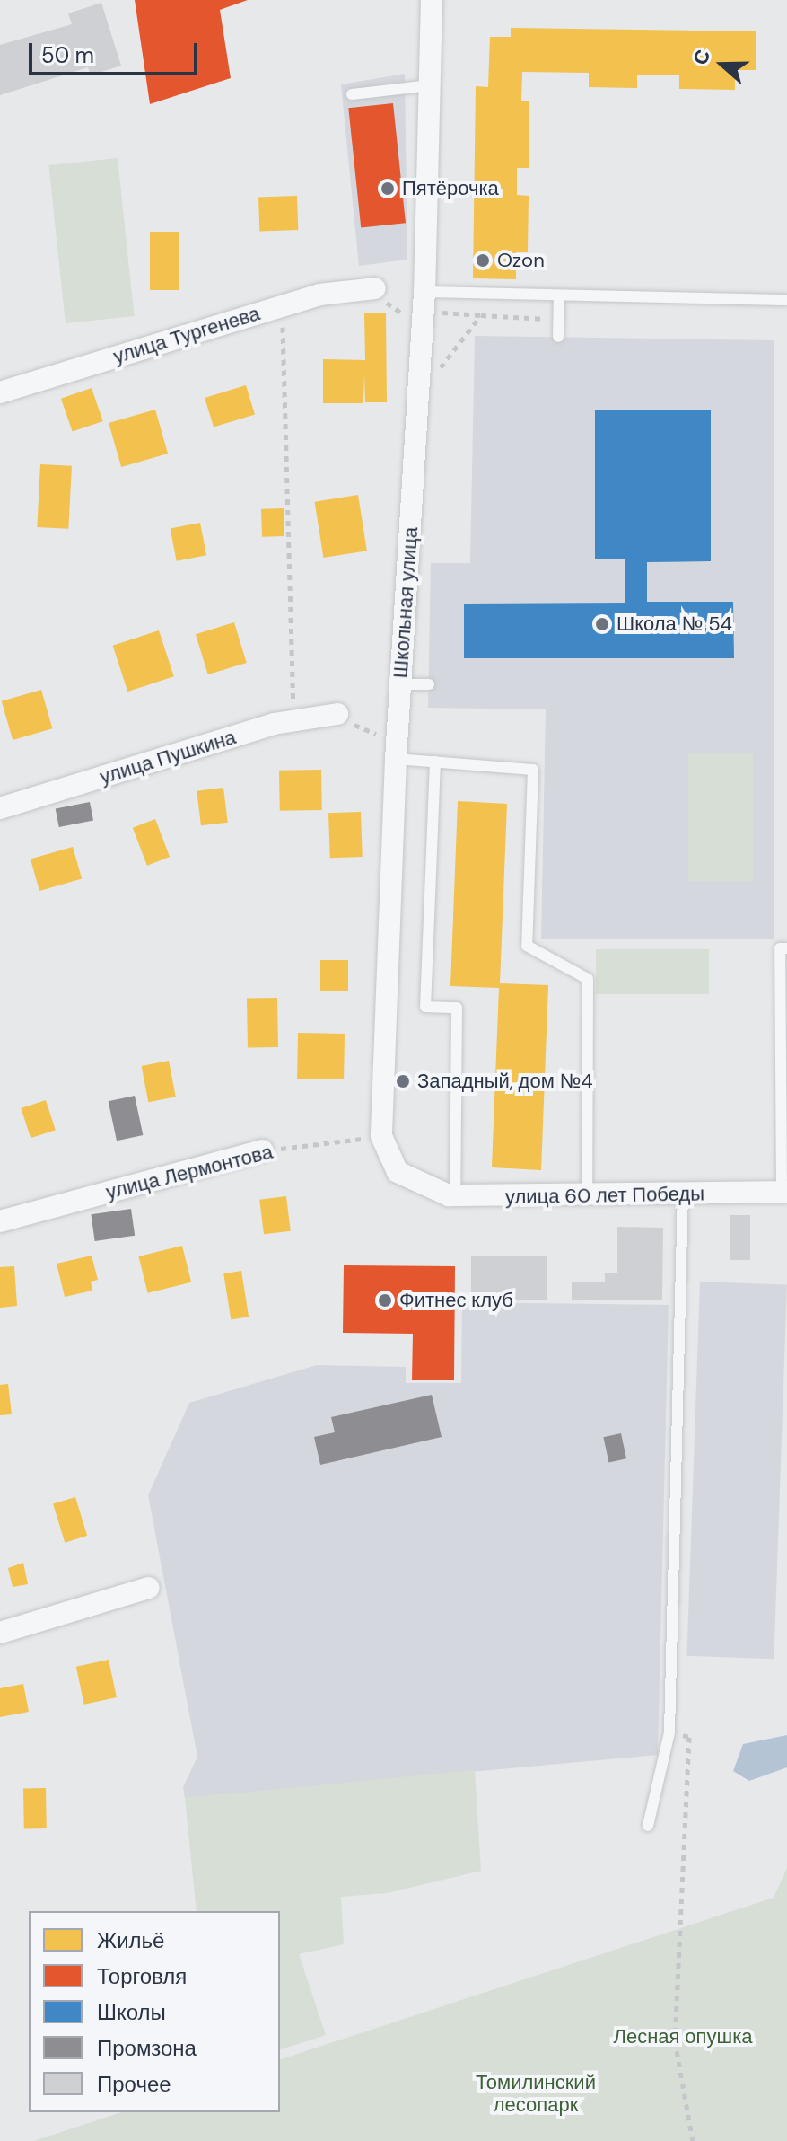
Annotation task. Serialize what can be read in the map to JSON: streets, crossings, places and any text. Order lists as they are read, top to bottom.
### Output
{
  "streets": {
    "street": [
      "улица Тургенева",
      "Школьная улица",
      "улица Пушкина",
      "улица Лермонтова",
      "улица 60 лет Победы"
    ]
  },
  "crossings": [
    ["Школьная улица", "улица Лермонтова"],
    ["Школьная улица", "улица 60 лет Победы"]
  ],
  "parks": ["Лесная опушка", "Томилинский лесопарк"],
  "places": [
    "Пятёрочка",
    "Ozon",
    "Школа № 54",
    "Западный, дом №4",
    "Фитнес клуб"
  ],
  "legend": [
    "Жильё",
    "Торговля",
    "Школы",
    "Промзона",
    "Прочее"
  ],
  "scale_bar": "50 m",
  "north": "left"
}
